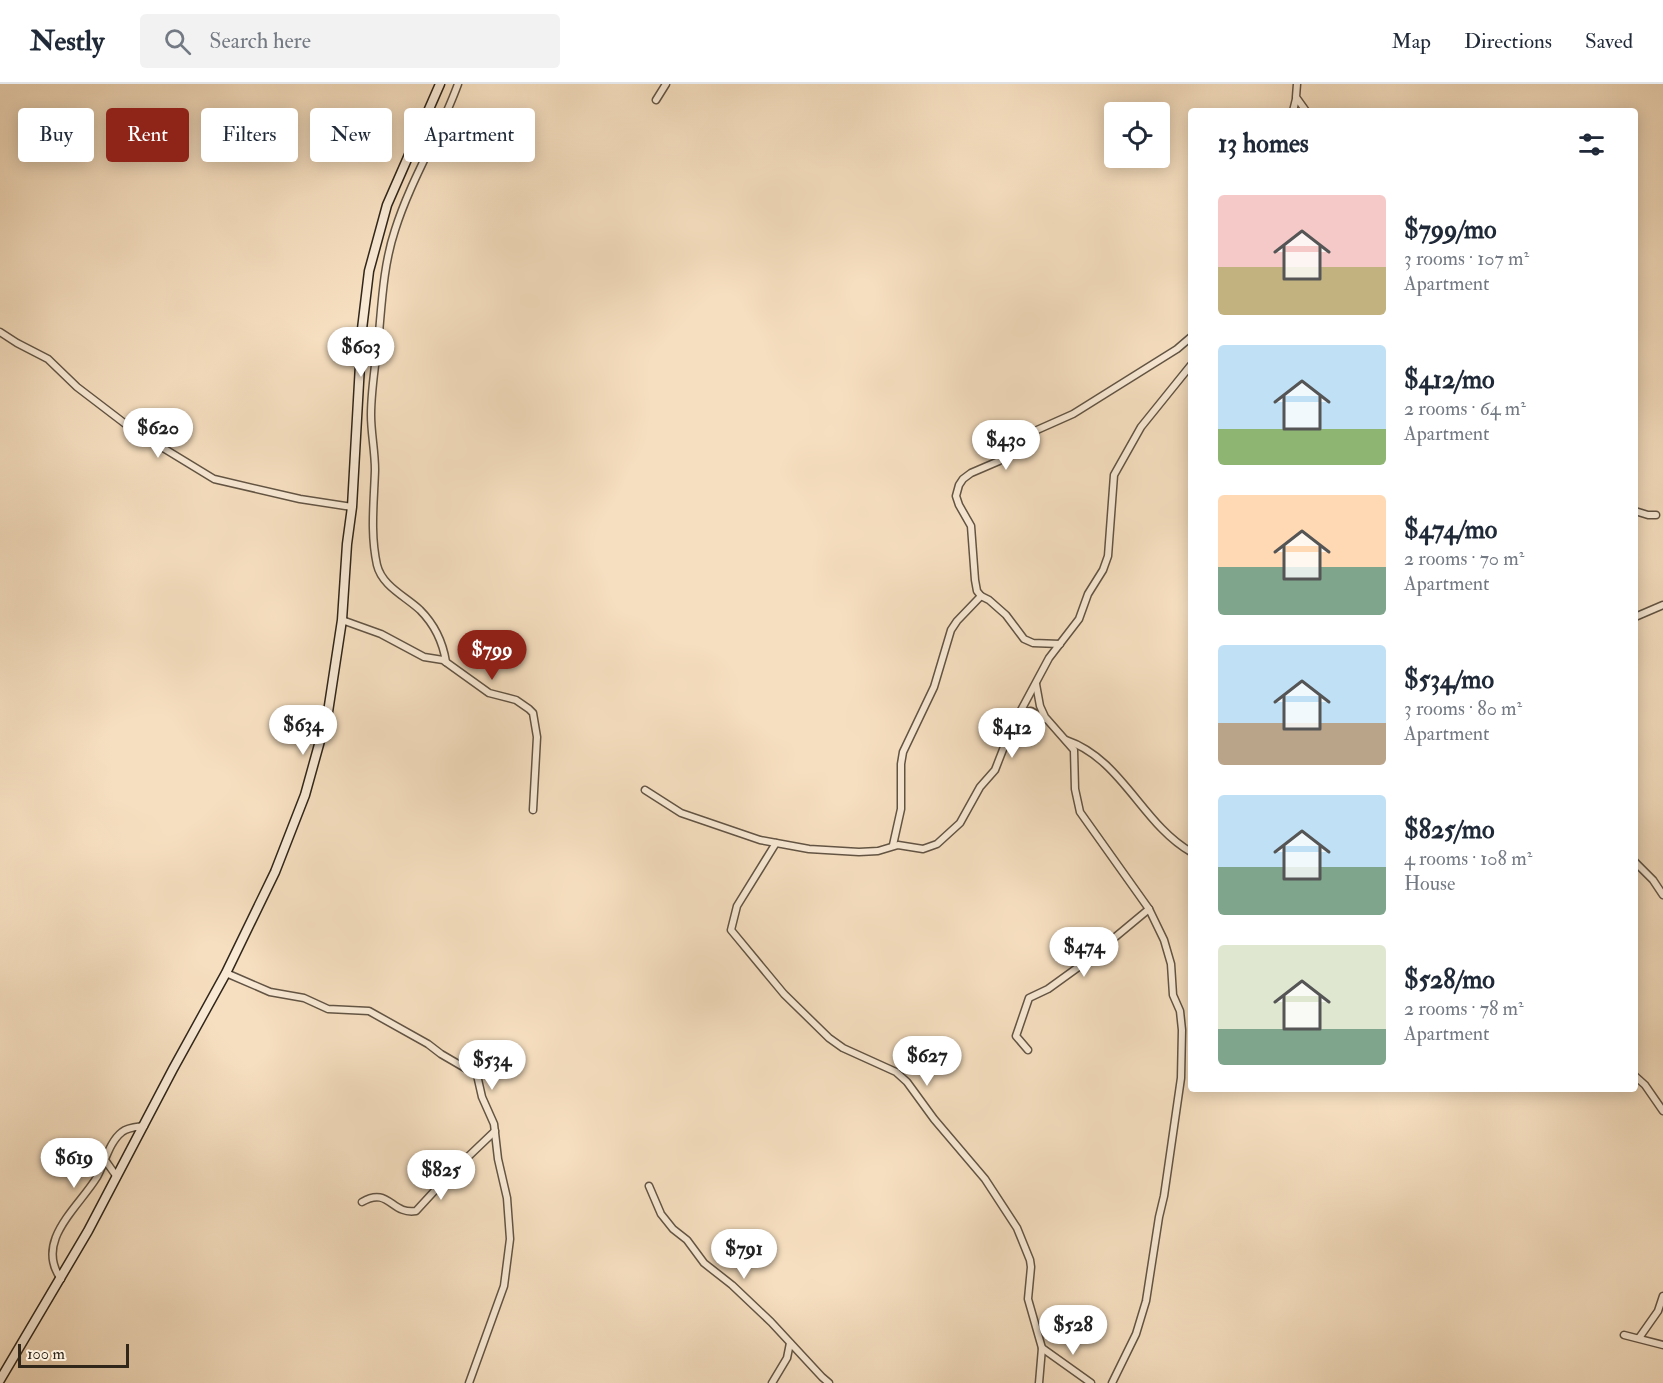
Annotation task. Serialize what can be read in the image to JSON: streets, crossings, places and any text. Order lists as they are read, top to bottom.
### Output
{
  "scale_bar": "100 m",
  "page": {
    "header": "Nestly",
    "search": "Search here",
    "nav": ["Map", "Directions", "Saved"],
    "chip": [
      "Buy",
      "Rent",
      "Filters",
      "New",
      "Apartment"
    ],
    "heading": "13 homes",
    "list": [
      {
        "name": "$799/mo",
        "note": "3 rooms · 107 m² · Apartment"
      },
      {
        "name": "$412/mo",
        "note": "2 rooms · 64 m² · Apartment"
      },
      {
        "name": "$474/mo",
        "note": "2 rooms · 70 m² · Apartment"
      },
      {
        "name": "$534/mo",
        "note": "3 rooms · 80 m² · Apartment"
      },
      {
        "name": "$825/mo",
        "note": "4 rooms · 108 m² · House"
      },
      {
        "name": "$528/mo",
        "note": "2 rooms · 78 m² · Apartment"
      }
    ],
    "price": [
      "$603",
      "$620",
      "$430",
      "$799",
      "$634",
      "$412",
      "$474",
      "$627",
      "$534",
      "$619",
      "$825",
      "$791",
      "$528"
    ],
    "scale": "100 m"
  }
}
